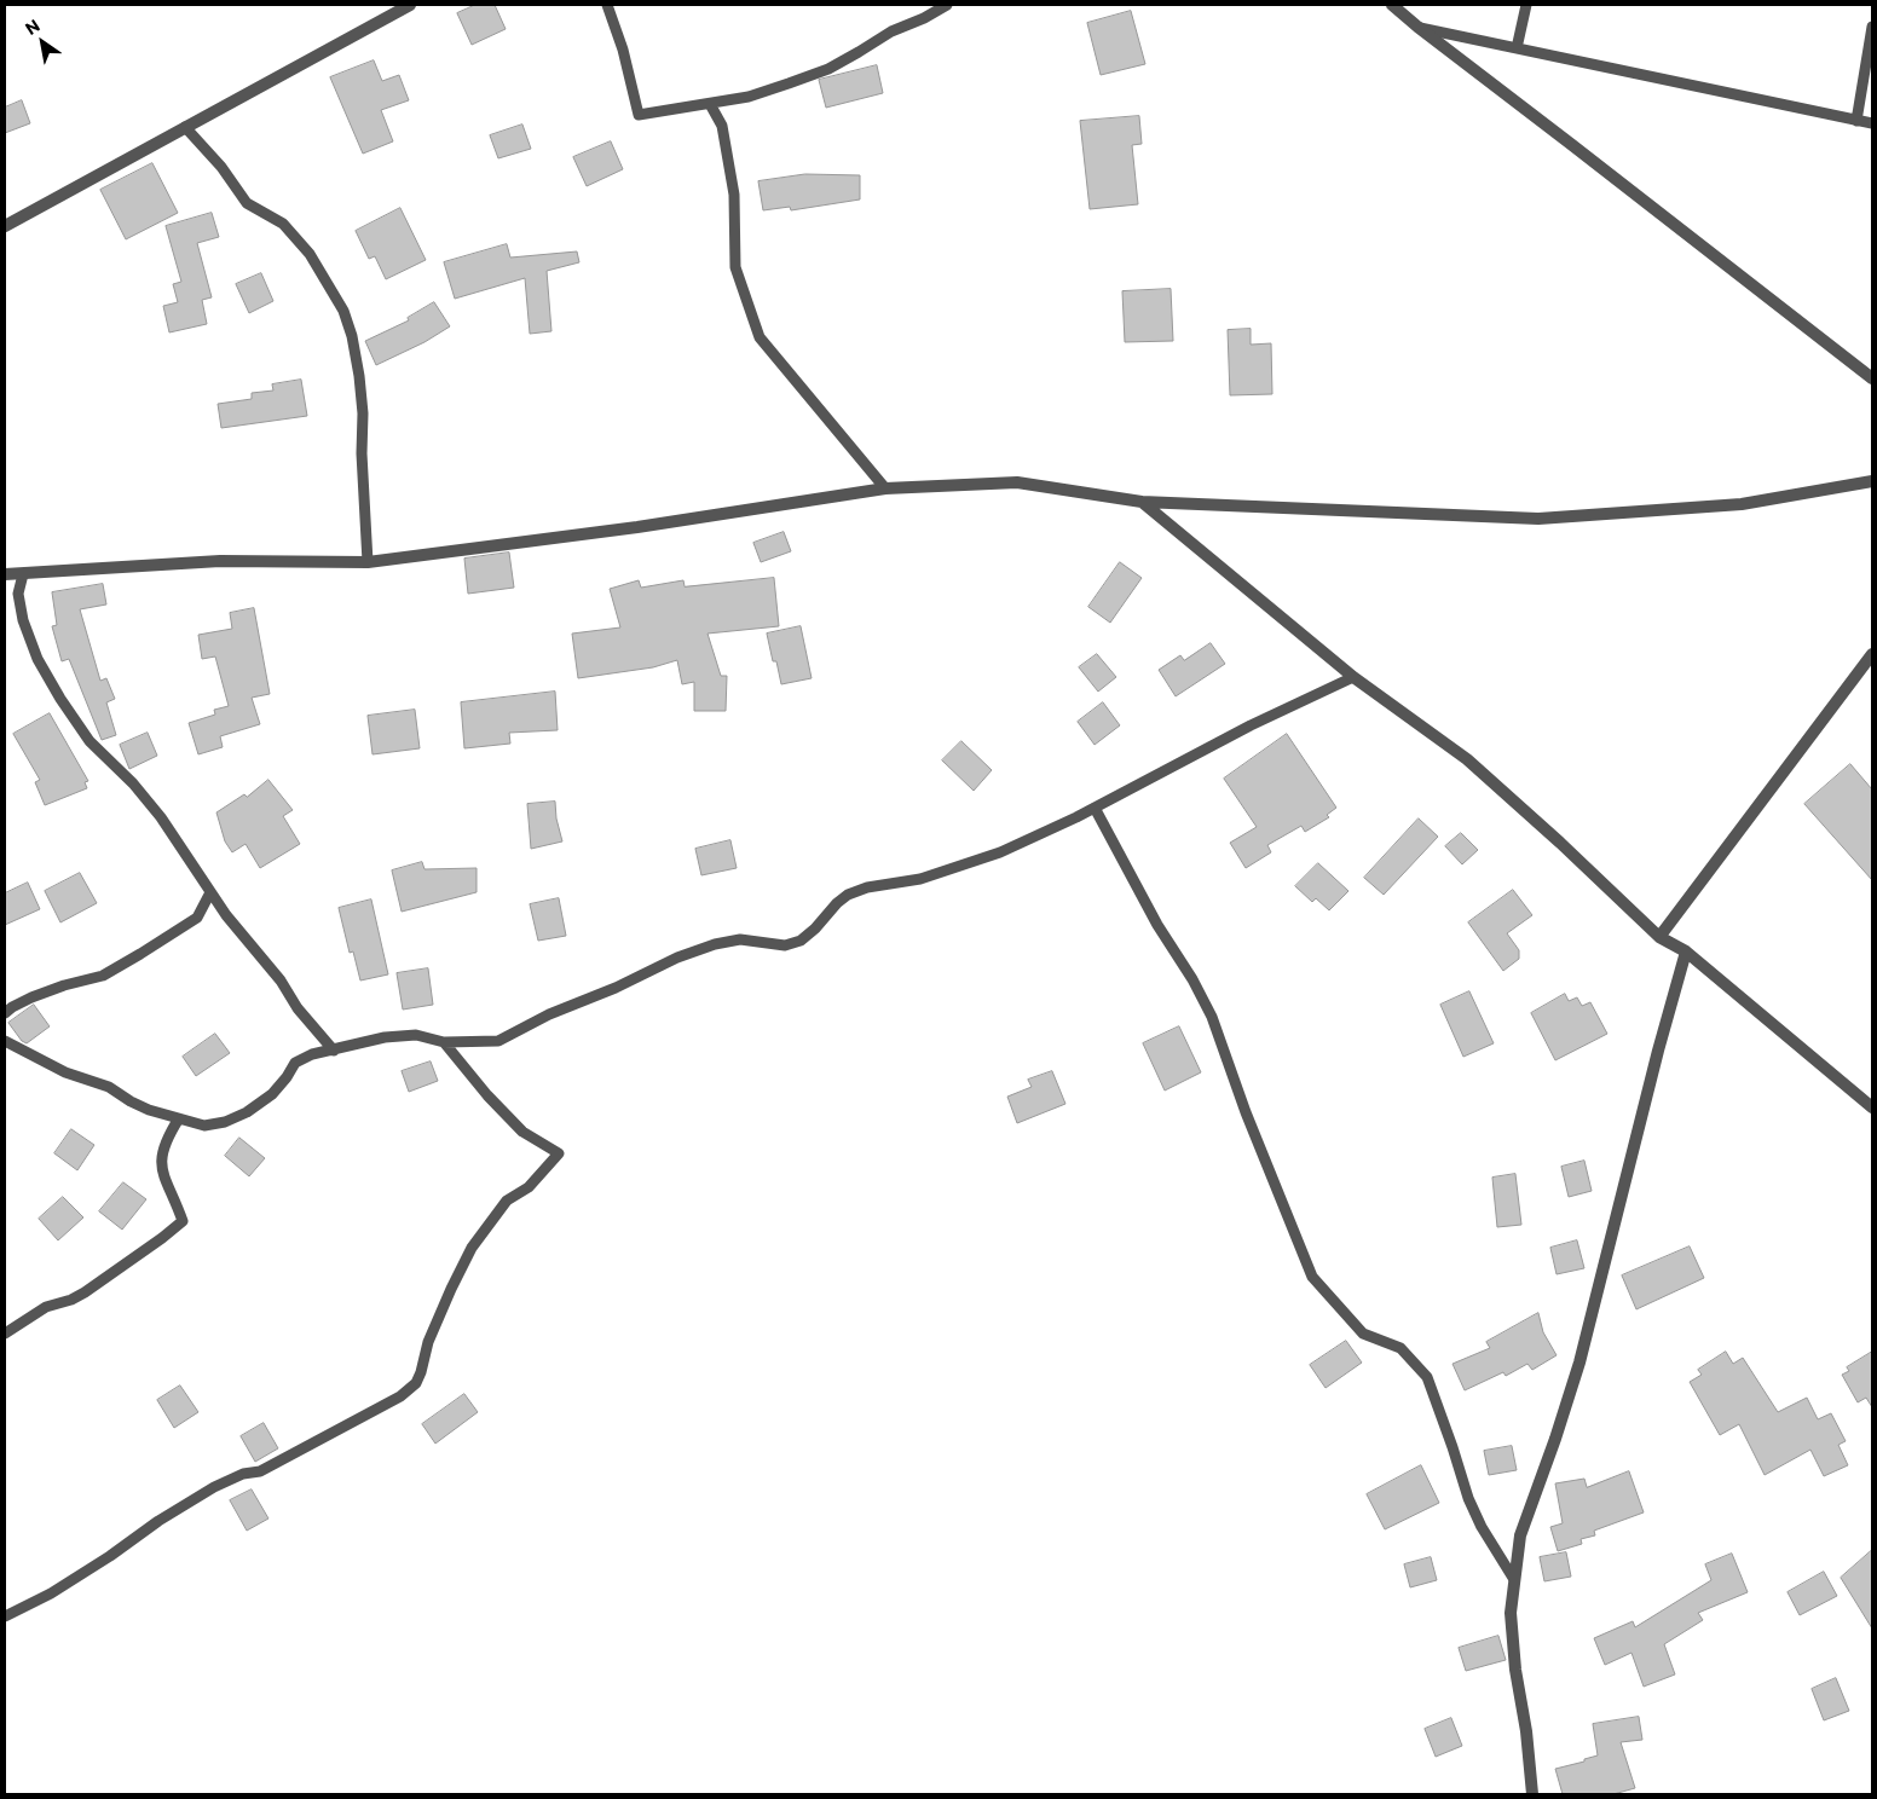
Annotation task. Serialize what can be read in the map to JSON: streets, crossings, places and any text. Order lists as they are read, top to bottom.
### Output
{
  "north": "top left"
}
